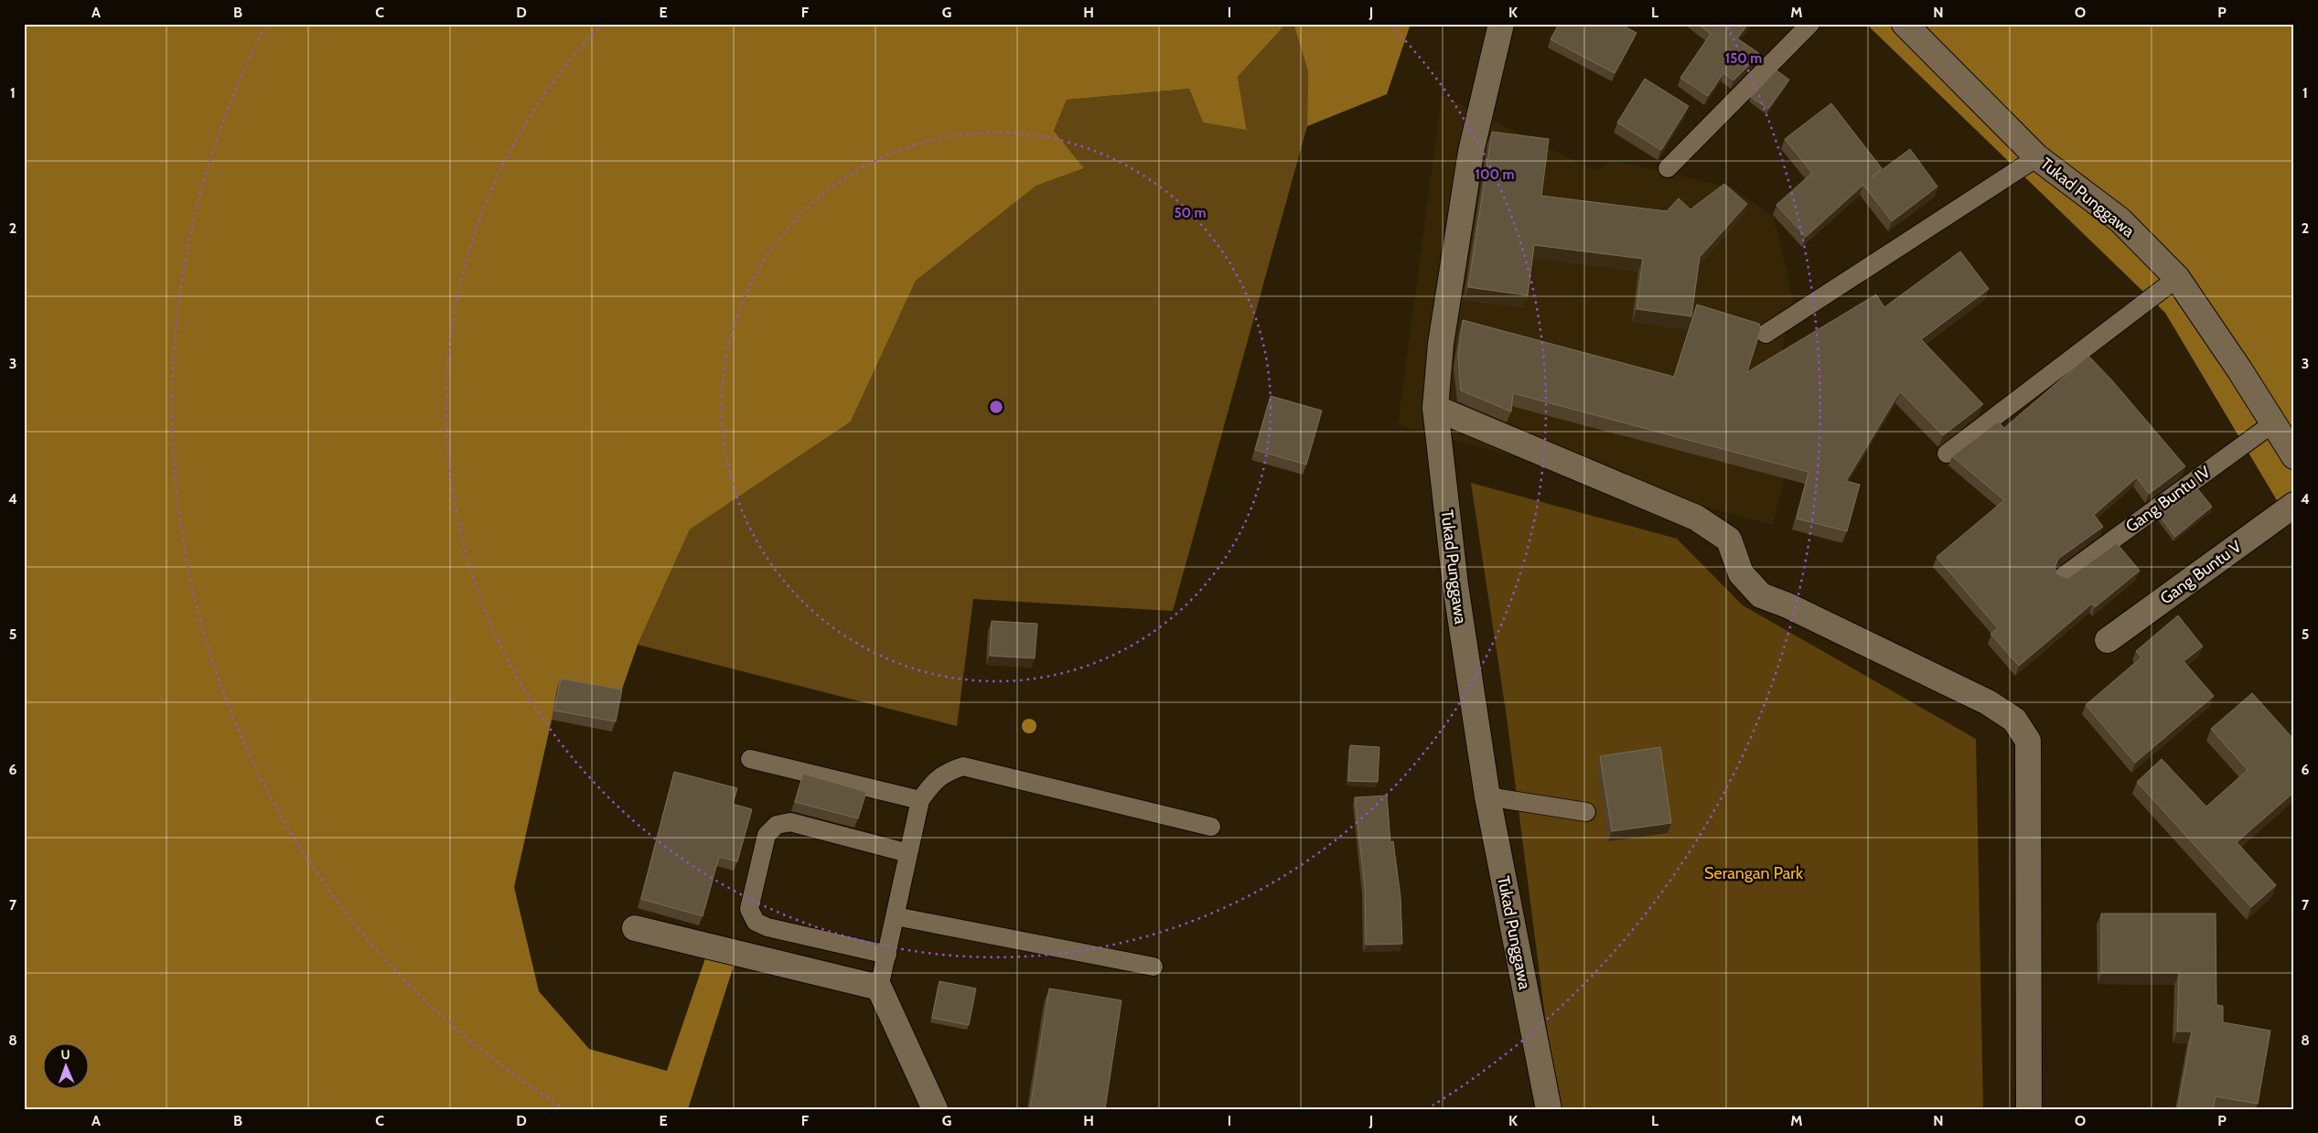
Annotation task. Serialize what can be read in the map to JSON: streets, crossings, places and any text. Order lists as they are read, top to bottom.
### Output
{
  "streets": {
    "street": ["Tukad Punggawa", "Gang Buntu V"],
    "lane": ["Gang Buntu IV"]
  },
  "crossings": [
    ["Tukad Punggawa", "Gang Buntu IV"]
  ],
  "parks": ["Serangan Park"],
  "north": "top",
  "grid": {
    "columns": [
      "A",
      "B",
      "C",
      "D",
      "E",
      "F",
      "G",
      "H",
      "I",
      "J",
      "K",
      "L",
      "M",
      "N",
      "O",
      "P"
    ],
    "rows": [
      "1",
      "2",
      "3",
      "4",
      "5",
      "6",
      "7",
      "8"
    ]
  },
  "rings": ["150 m", "100 m", "50 m"]
}
